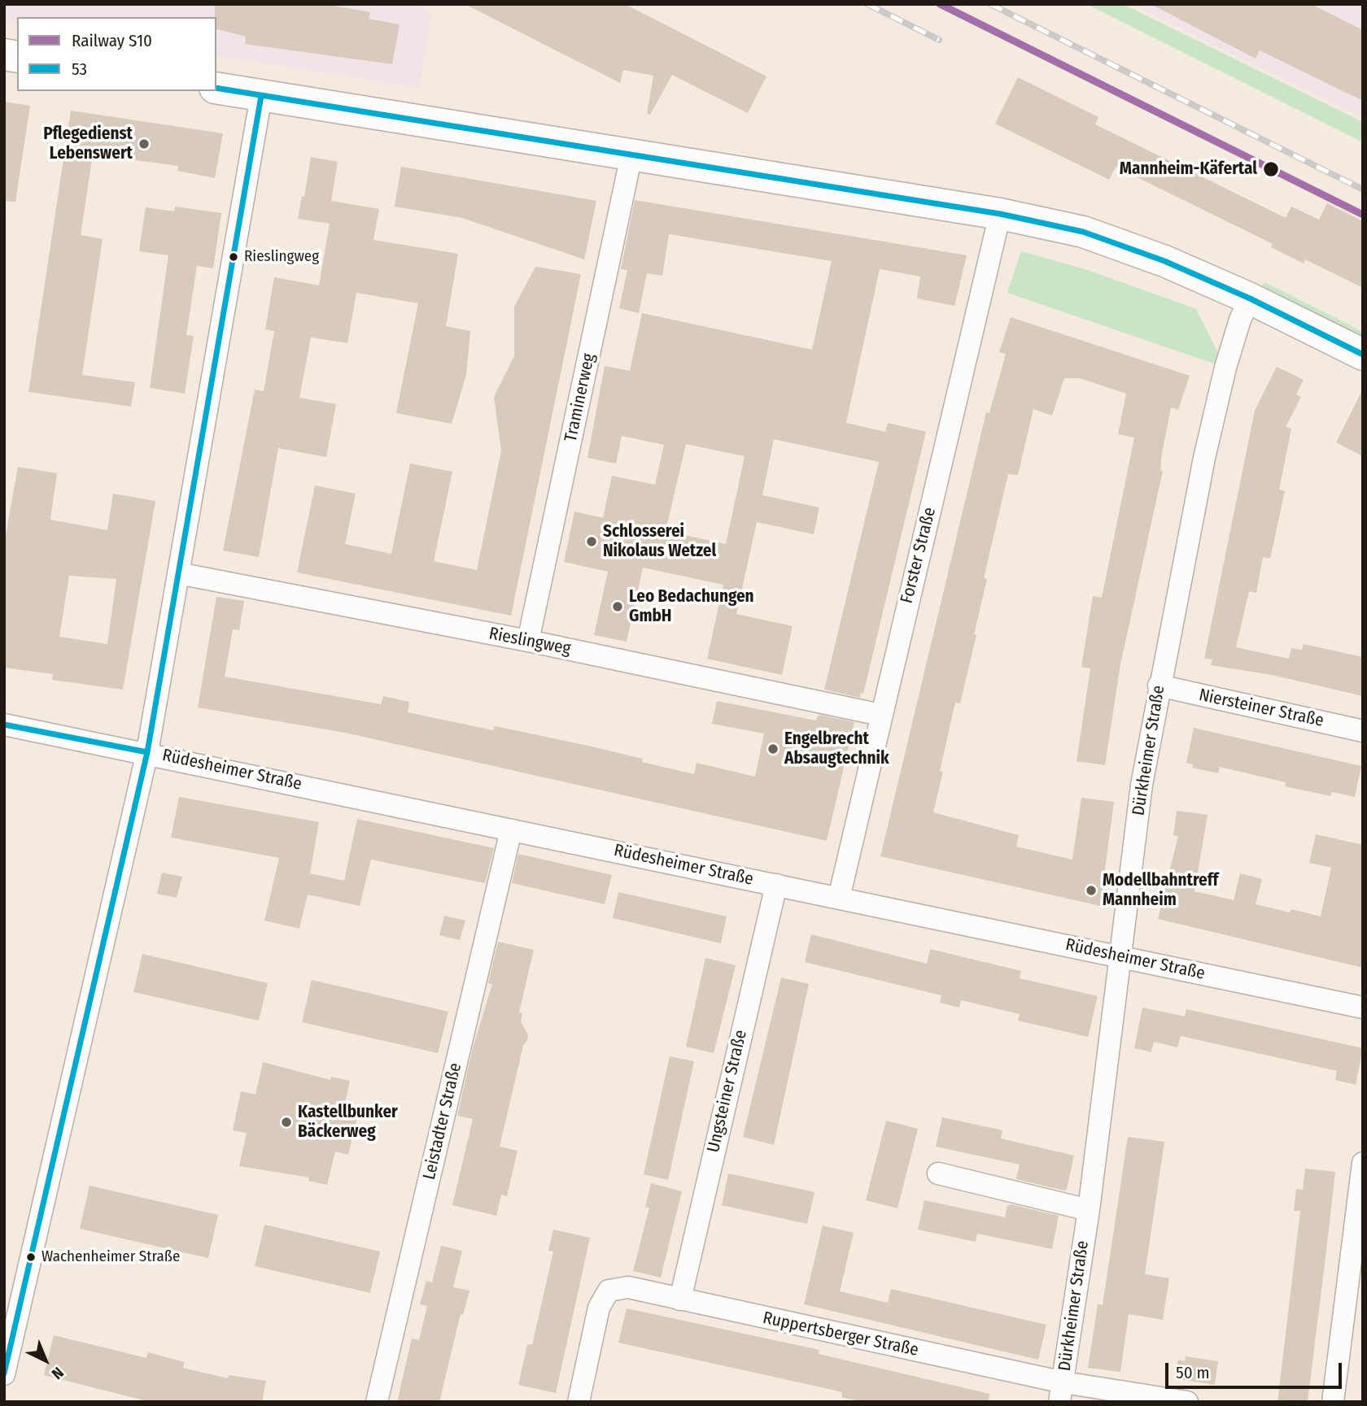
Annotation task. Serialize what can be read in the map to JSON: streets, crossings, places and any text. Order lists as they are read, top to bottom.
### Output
{
  "streets": {
    "street": [
      "Traminerweg",
      "Forster Straße",
      "Rieslingweg",
      "Niersteiner Straße",
      "Dürkheimer Straße",
      "Rüdesheimer Straße",
      "Ungsteiner Straße",
      "Leistadter Straße",
      "Ruppertsberger Straße"
    ]
  },
  "crossings": [
    ["Traminerweg", "Rieslingweg"],
    ["Forster Straße", "Rieslingweg"],
    ["Forster Straße", "Rüdesheimer Straße"],
    ["Niersteiner Straße", "Dürkheimer Straße"],
    ["Dürkheimer Straße", "Rüdesheimer Straße"],
    ["Dürkheimer Straße", "Ruppertsberger Straße"],
    ["Rüdesheimer Straße", "Ungsteiner Straße"],
    ["Ungsteiner Straße", "Ruppertsberger Straße"]
  ],
  "places": [
    "Pflegedienst Lebenswert",
    "Mannheim-Käfertal",
    "Rieslingweg",
    "Schlosserei Nikolaus Wetzel",
    "Leo Bedachungen GmbH",
    "Engelbrecht Absaugtechnik",
    "Modellbahntreff Mannheim",
    "Kastellbunker Bäckerweg",
    "Wachenheimer Straße"
  ],
  "lines": ["rail line S10", "transit line 53"],
  "legend": ["Railway S10", "53"],
  "scale_bar": "50 m",
  "north": "bottom right"
}
